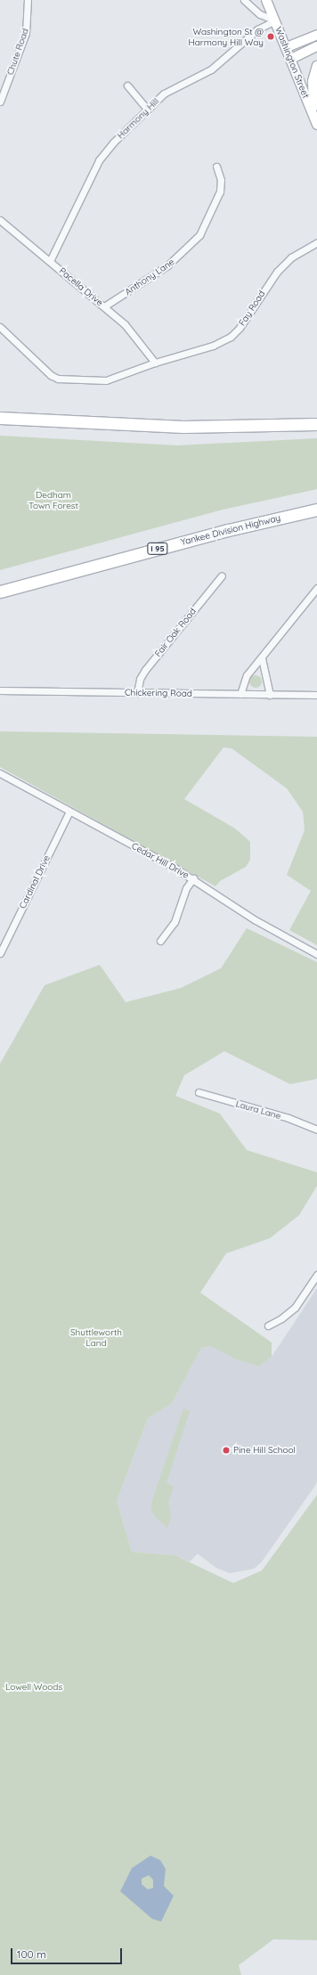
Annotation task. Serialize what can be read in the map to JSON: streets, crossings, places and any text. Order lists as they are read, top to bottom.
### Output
{
  "streets": {
    "highway": ["Yankee Division Highway", "I 95"],
    "main road": ["Washington Street"],
    "street": [
      "Chute Road",
      "Harmony Hill",
      "Anthony Lane",
      "Pacella Drive",
      "Fay Road",
      "Fair Oak Road",
      "Chickering Road",
      "Cedar Hill Drive",
      "Cardinal Drive",
      "Laura Lane"
    ]
  },
  "crossings": [
    ["Washington Street", "Harmony Hill"],
    ["Harmony Hill", "Pacella Drive"],
    ["Anthony Lane", "Pacella Drive"],
    ["Pacella Drive", "Fay Road"],
    ["Fair Oak Road", "Chickering Road"],
    ["Cedar Hill Drive", "Cardinal Drive"]
  ],
  "parks": ["Dedham Town Forest", "Shuttleworth Land", "Lowell Woods"],
  "places": ["Washington St @ Harmony Hill Way", "Pine Hill School"],
  "scale_bar": "100 m"
}
